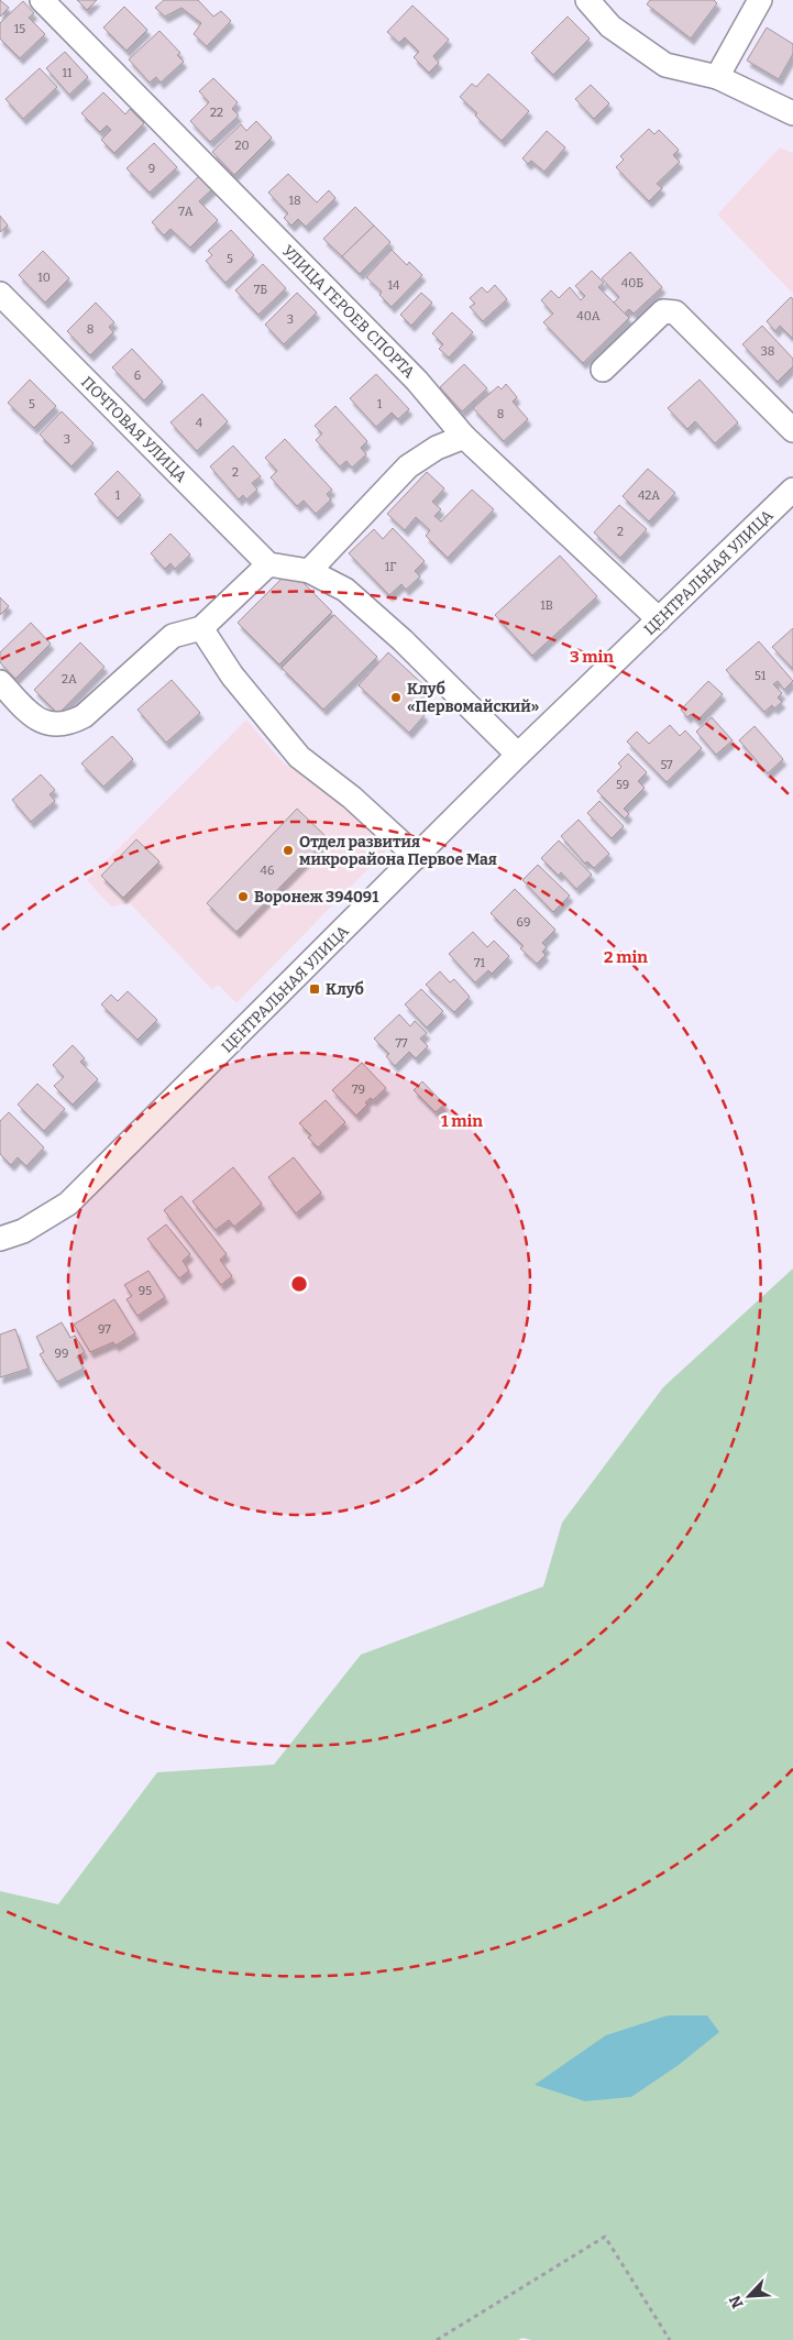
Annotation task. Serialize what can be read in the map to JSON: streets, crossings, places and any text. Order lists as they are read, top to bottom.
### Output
{
  "streets": {
    "street": ["УЛИЦА ГЕРОЕВ СПОРТА", "ПОЧТОВАЯ УЛИЦА", "ЦЕНТРАЛЬНАЯ УЛИЦА"]
  },
  "crossings": [
    ["УЛИЦА ГЕРОЕВ СПОРТА", "ЦЕНТРАЛЬНАЯ УЛИЦА"]
  ],
  "places": {
    "other": ["Клуб «Первомайский»", "Отдел развития микрорайона Первое Мая", "Воронеж 394091"],
    "transit": ["Клуб"]
  },
  "house_numbers": [
    "15",
    "11",
    "22",
    "20",
    "9",
    "18",
    "7А",
    "5",
    "10",
    "40Б",
    "14",
    "7Б",
    "40А",
    "3",
    "8",
    "38",
    "6",
    "5",
    "1",
    "8",
    "4",
    "3",
    "2",
    "1",
    "42А",
    "2",
    "1Г",
    "1В",
    "51",
    "2А",
    "57",
    "59",
    "46",
    "69",
    "71",
    "77",
    "79",
    "95",
    "97",
    "99"
  ],
  "north": "bottom left",
  "rings": ["3 min", "2 min", "1 min"]
}
